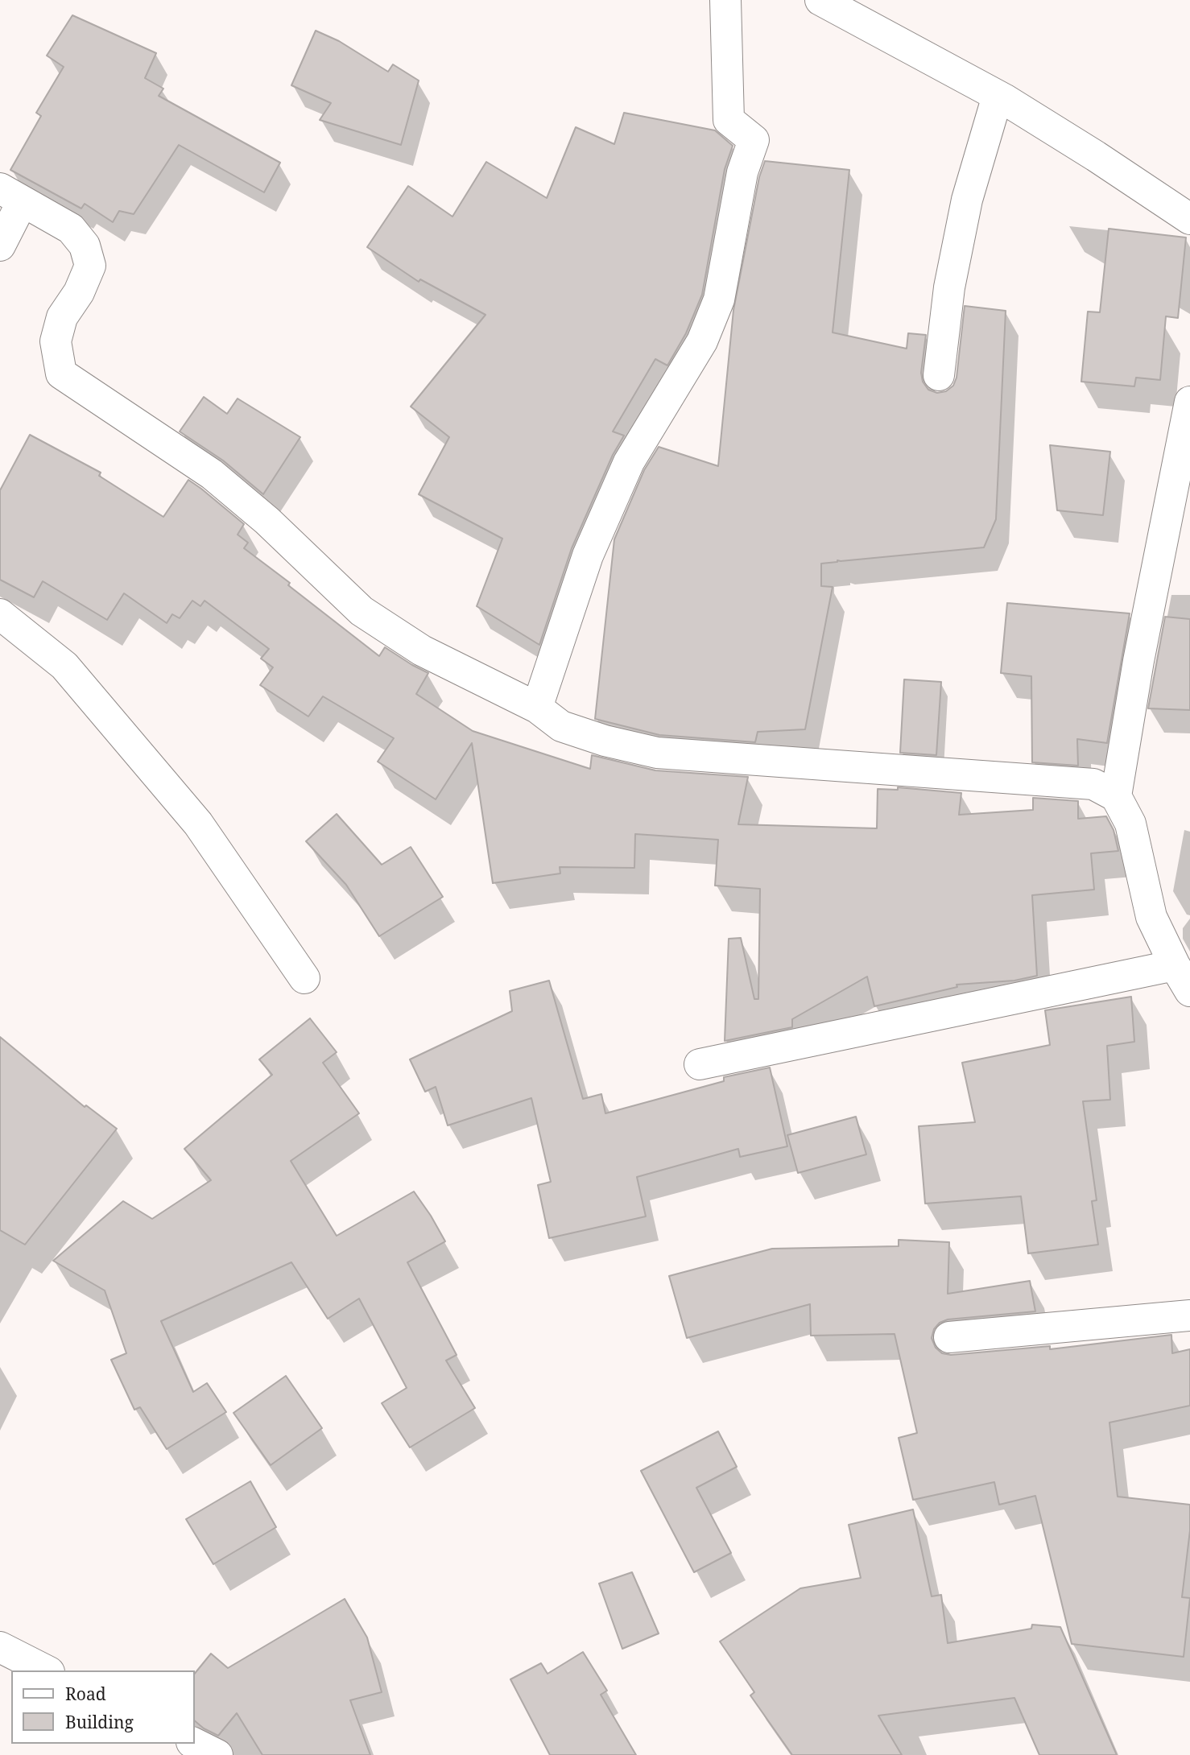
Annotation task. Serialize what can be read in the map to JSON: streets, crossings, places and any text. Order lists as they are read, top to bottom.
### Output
{
  "legend": ["Road", "Building"]
}
